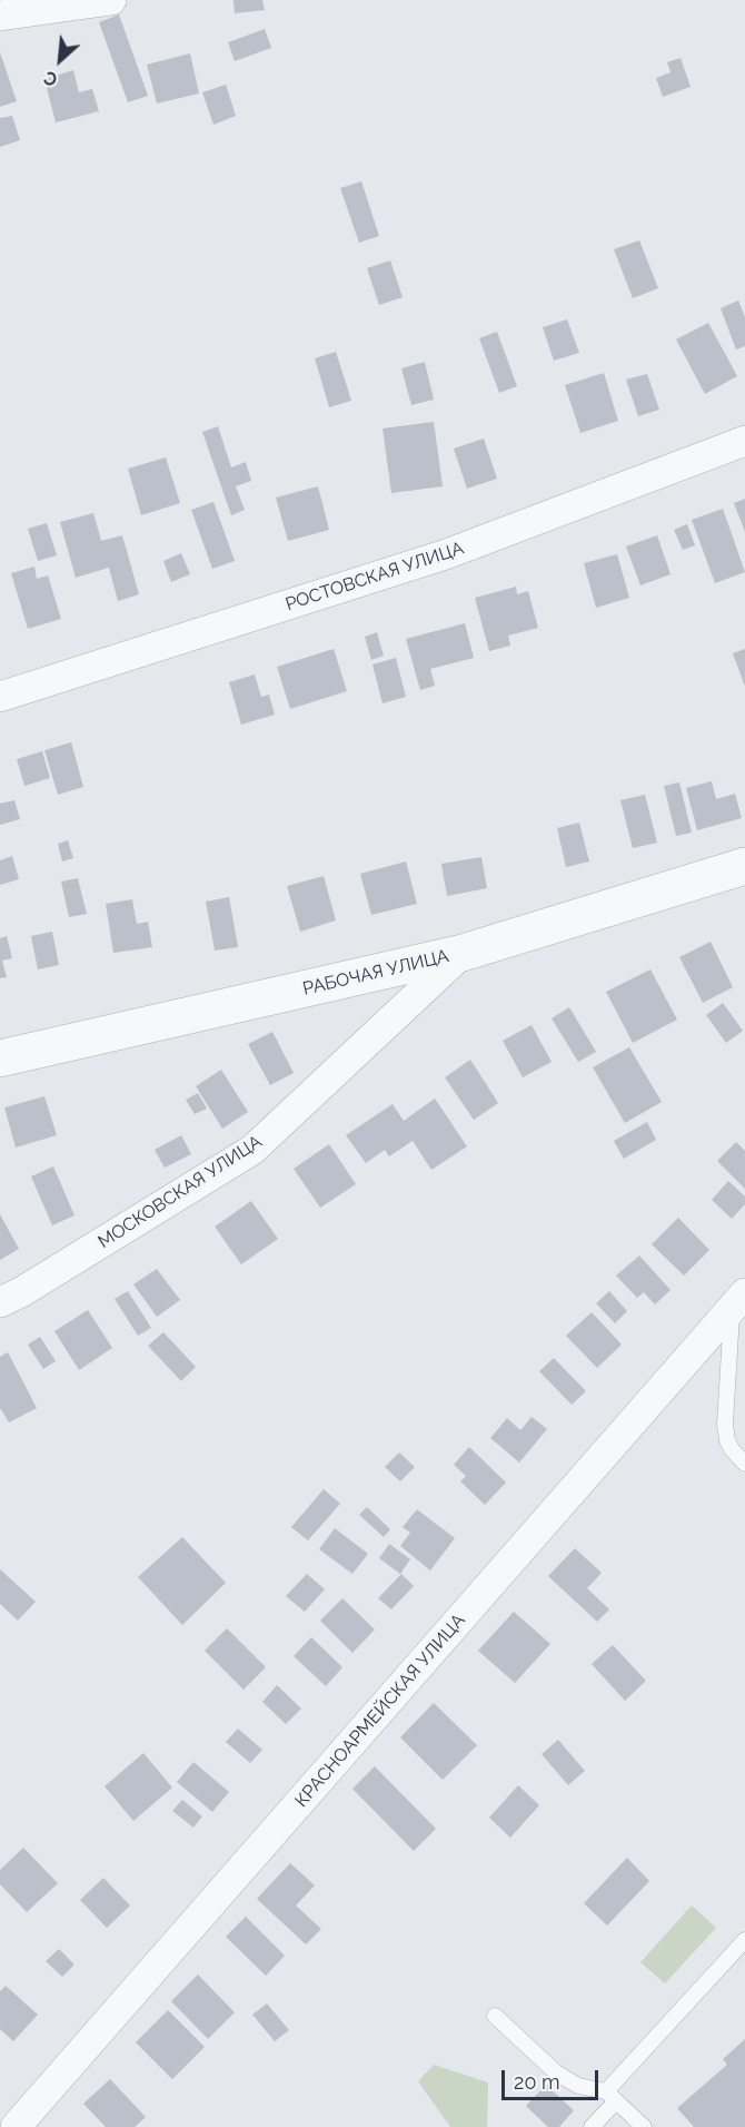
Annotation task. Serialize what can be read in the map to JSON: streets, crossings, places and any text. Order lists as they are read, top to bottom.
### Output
{
  "streets": {
    "street": [
      "РОСТОВСКАЯ УЛИЦА",
      "РАБОЧАЯ УЛИЦА",
      "МОСКОВСКАЯ УЛИЦА",
      "КРАСНОАРМЕЙСКАЯ УЛИЦА"
    ]
  },
  "crossings": [
    ["РАБОЧАЯ УЛИЦА", "МОСКОВСКАЯ УЛИЦА"]
  ],
  "scale_bar": "20 m",
  "north": "bottom left"
}
